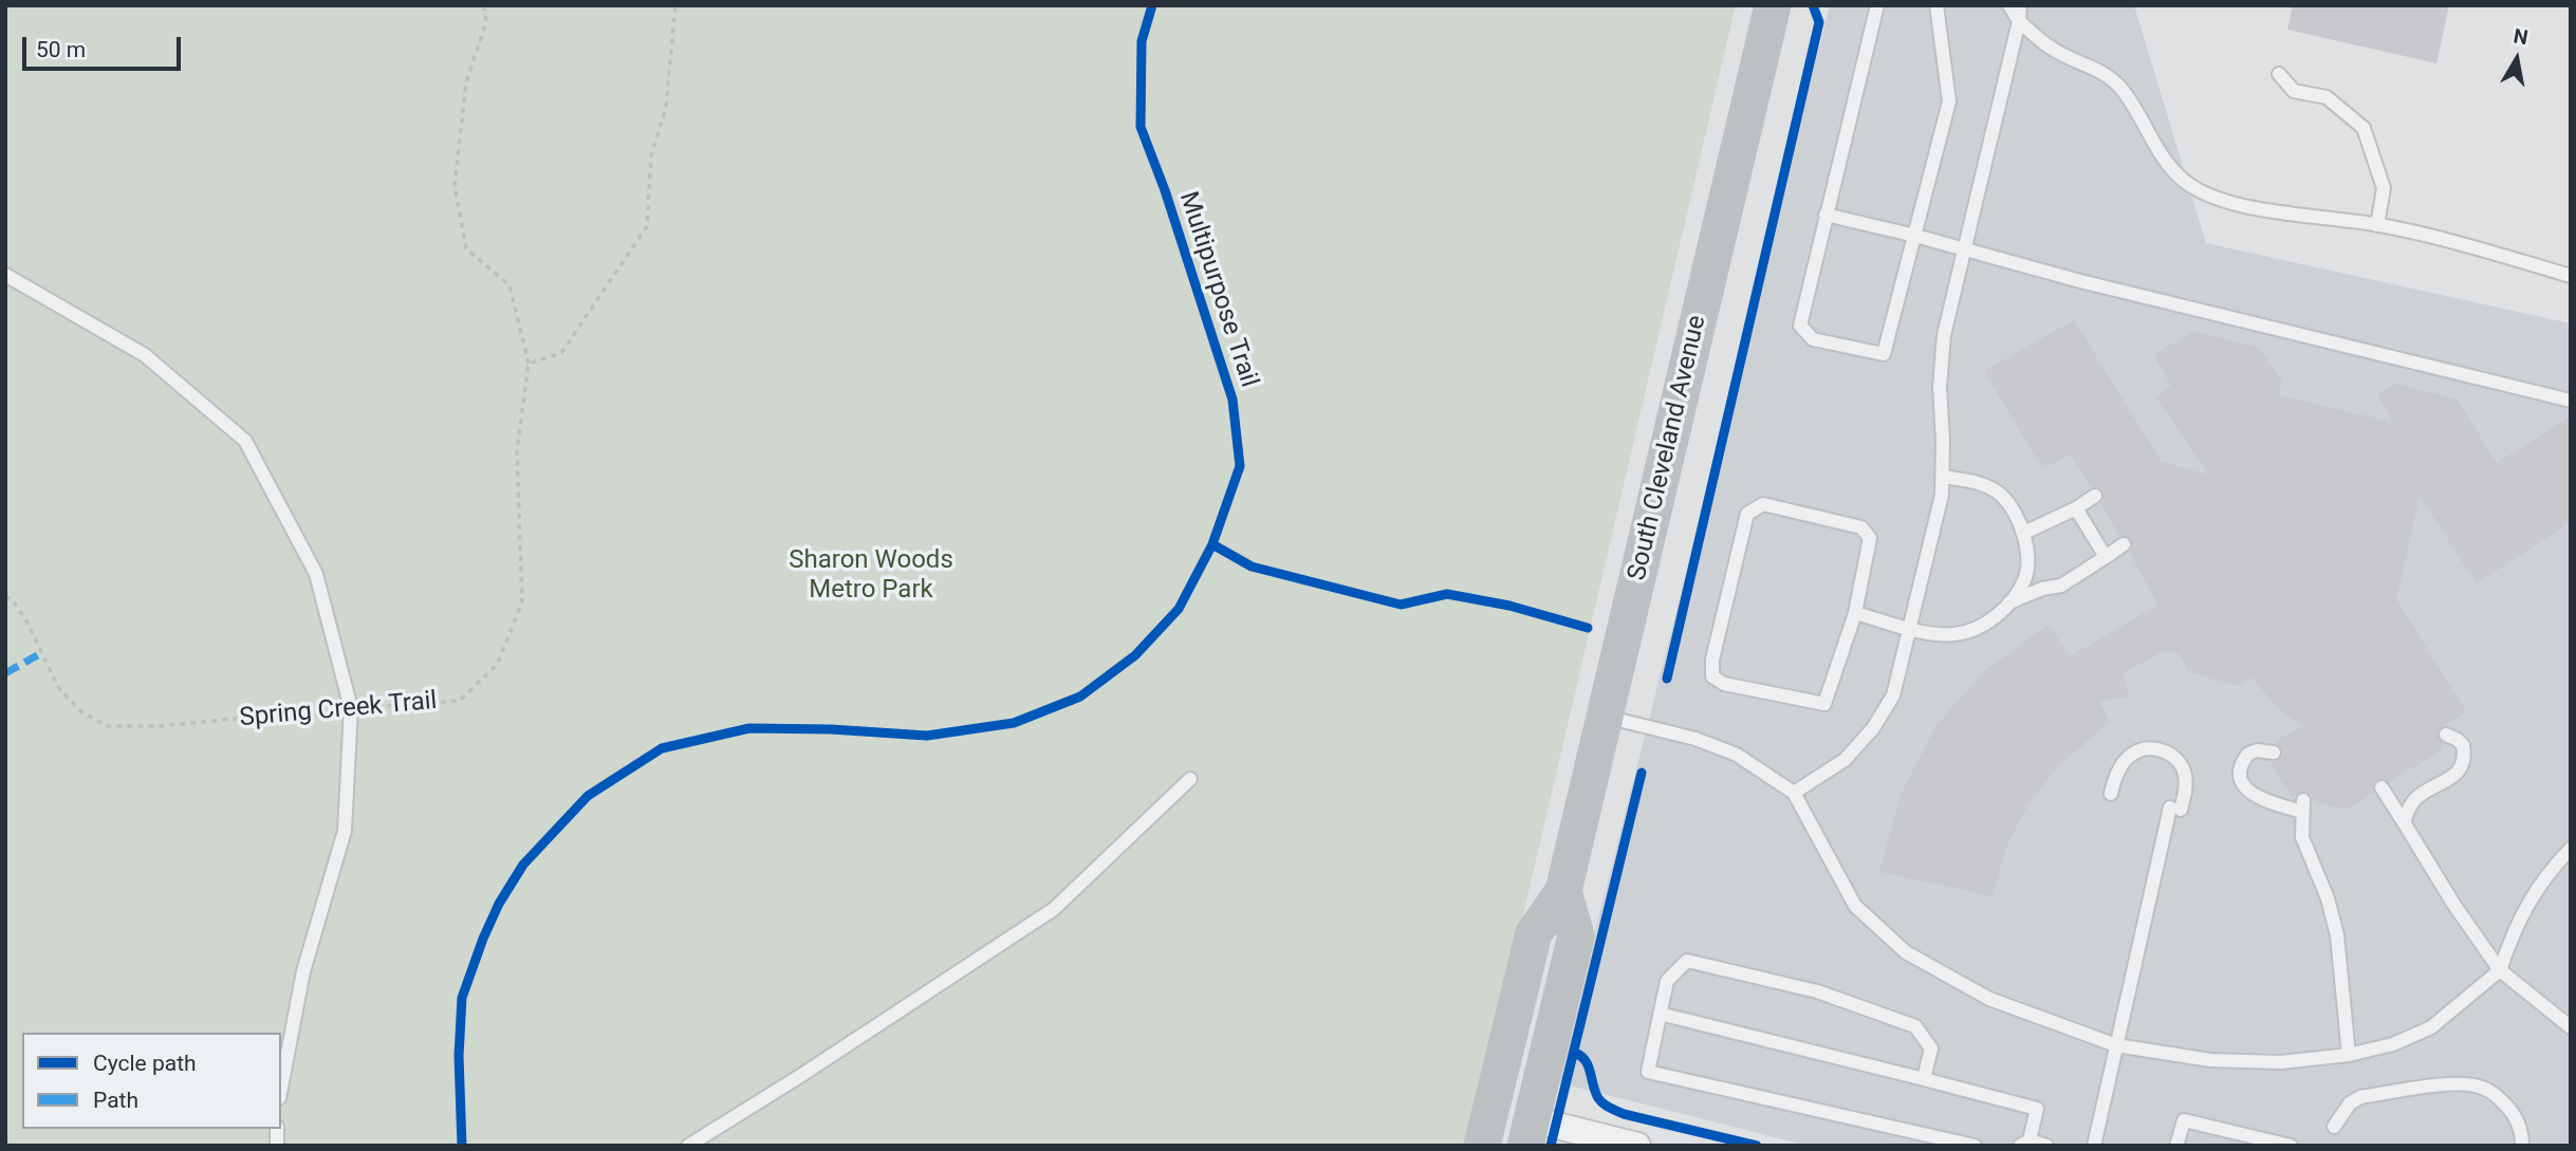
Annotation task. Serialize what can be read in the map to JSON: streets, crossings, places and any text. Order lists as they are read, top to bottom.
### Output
{
  "streets": {
    "main road": ["South Cleveland Avenue"],
    "path": ["Spring Creek Trail"],
    "cycle path": ["Multipurpose Trail"]
  },
  "parks": ["Sharon Woods Metro Park"],
  "legend": ["Cycle path", "Path"],
  "scale_bar": "50 m",
  "north": "top"
}
